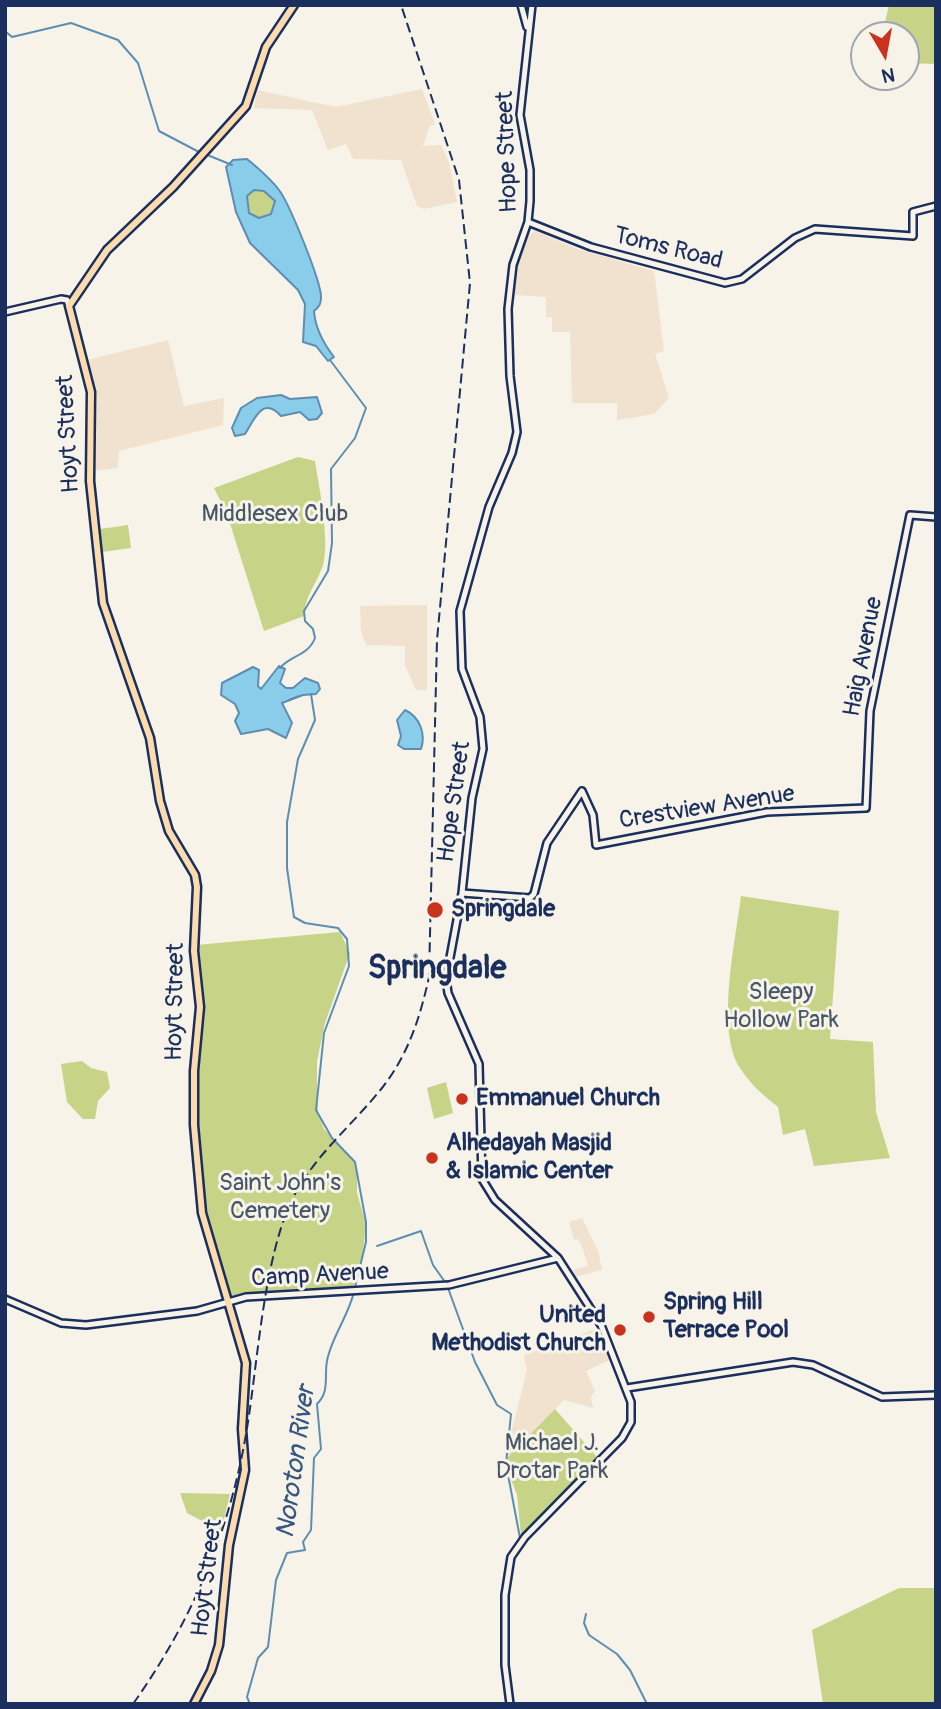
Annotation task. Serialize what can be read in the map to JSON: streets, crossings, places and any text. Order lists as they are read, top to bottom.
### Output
{
  "streets": {
    "main road": [
      "Hope Street",
      "Toms Road",
      "Hoyt Street",
      "Haig Avenue",
      "Crestview Avenue",
      "Camp Avenue"
    ]
  },
  "crossings": [
    ["Hope Street", "Toms Road"],
    ["Hope Street", "Crestview Avenue"],
    ["Hope Street", "Camp Avenue"],
    ["Hoyt Street", "Camp Avenue"],
    ["Haig Avenue", "Crestview Avenue"]
  ],
  "districts": ["Springdale"],
  "water": ["Noroton River"],
  "parks": [
    "Middlesex Club",
    "Sleepy Hollow Park",
    "Saint John's Cemetery",
    "Michael J. Drotar Park"
  ],
  "places": [
    "Springdale",
    "Emmanuel Church",
    "Alhedayah Masjid & Islamic Center",
    "Spring Hill Terrace Pool",
    "United Methodist Church"
  ],
  "north": "bottom"
}
